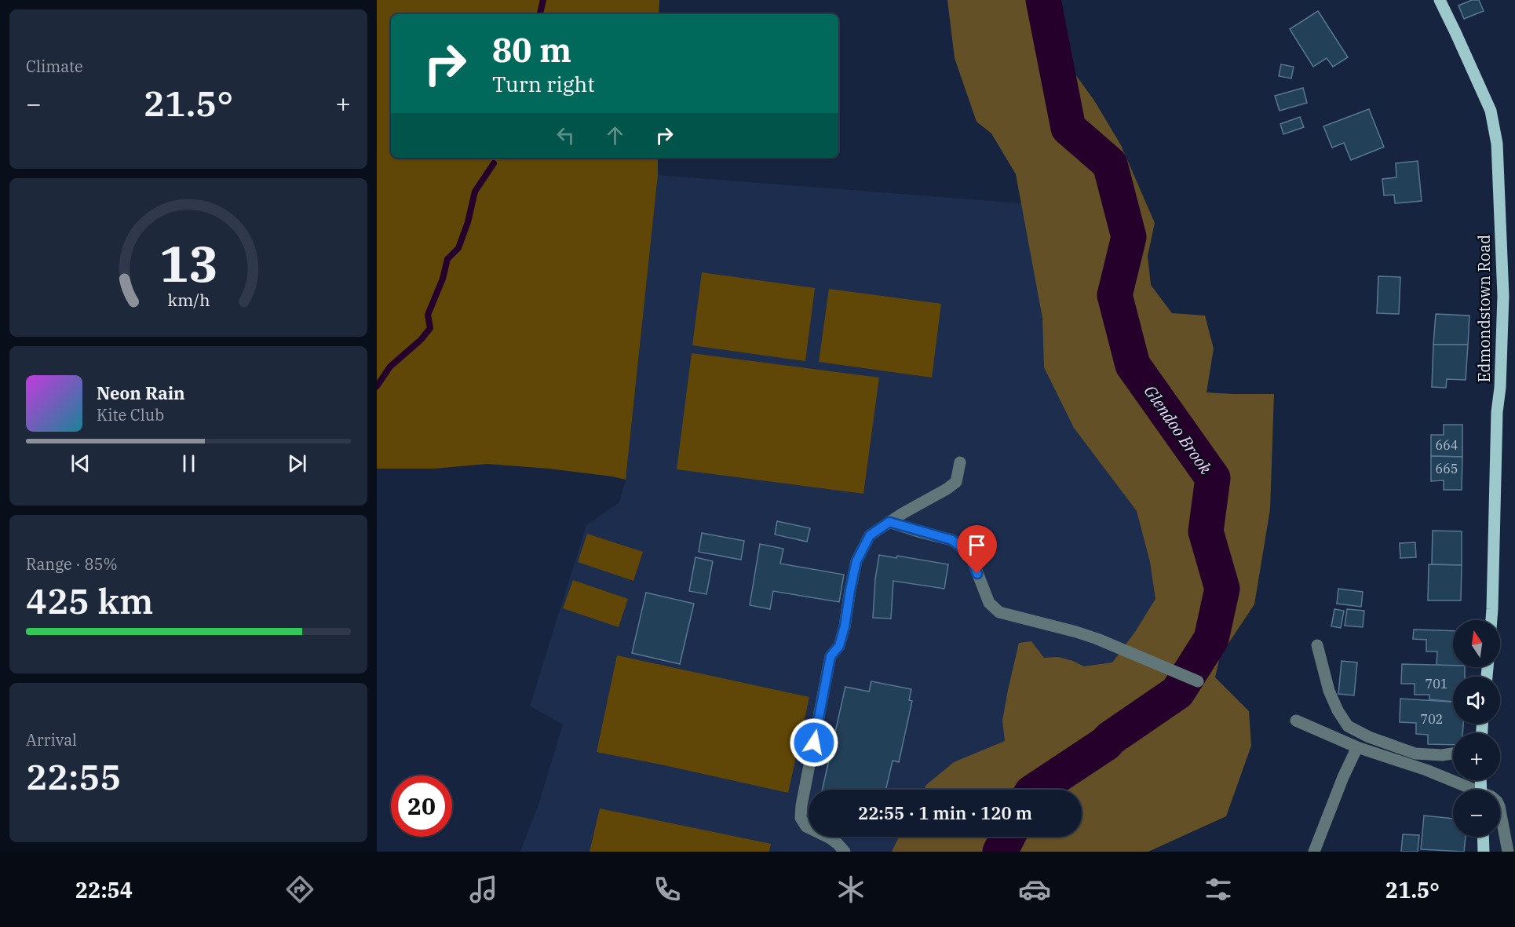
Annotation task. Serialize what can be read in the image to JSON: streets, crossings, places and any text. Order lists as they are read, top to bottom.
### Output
{
  "streets": {
    "main road": ["Edmondstown Road"]
  },
  "water": ["Glendoo Brook"],
  "house_numbers": [
    "664",
    "665",
    "701",
    "702"
  ],
  "north": "top",
  "page": {
    "tile": [
      "Climate",
      ["Range · 85%", "425 km"],
      ["Arrival", "22:55"]
    ],
    "turn": ["80 m", "Turn right"],
    "heat": ["−", "21.5°", "+"],
    "song": ["Neon Rain", "Kite Club"],
    "map_buttons": ["+", "−"],
    "limit": "20",
    "trip": "22:55 · 1 min · 120 m",
    "tabs": ["22:54", "21.5°"],
    "gauge": ["13", "km/h"]
  }
}
